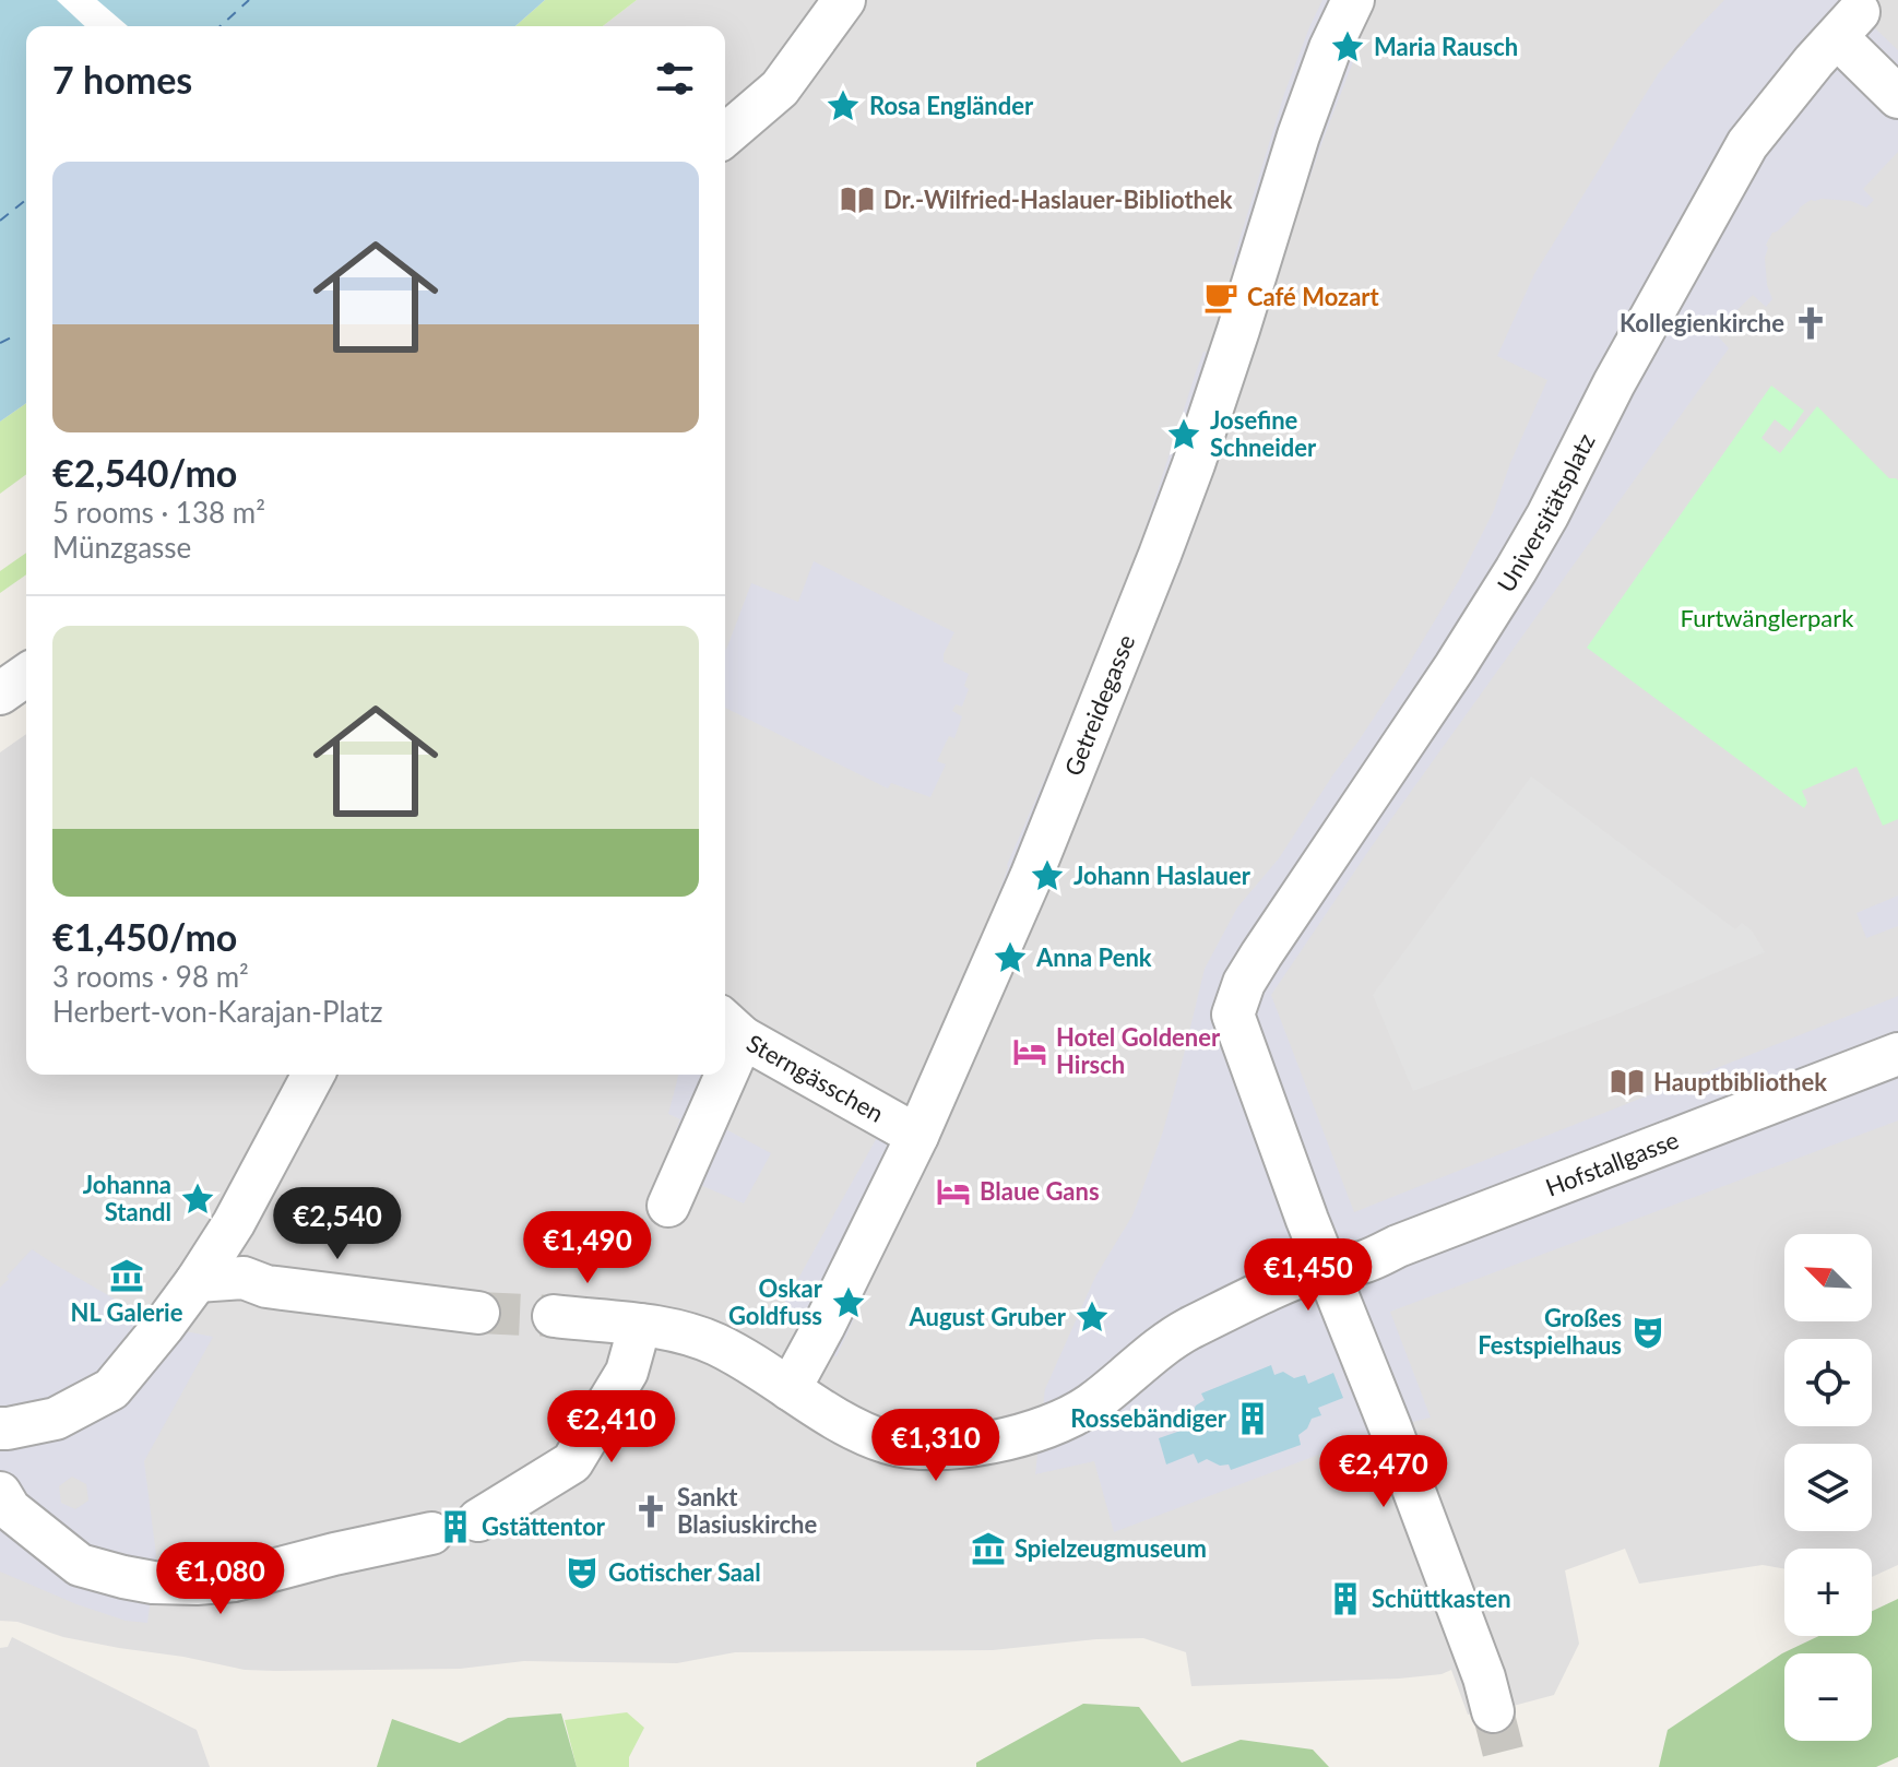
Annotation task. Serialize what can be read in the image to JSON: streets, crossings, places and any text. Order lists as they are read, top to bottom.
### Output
{
  "streets": {
    "street": [
      "Universitätsplatz",
      "Getreidegasse",
      "Sterngässchen",
      "Hofstallgasse"
    ]
  },
  "crossings": [
    ["Universitätsplatz", "Hofstallgasse"],
    ["Getreidegasse", "Sterngässchen"],
    ["Getreidegasse", "Hofstallgasse"]
  ],
  "parks": ["Furtwänglerpark"],
  "places": {
    "place": [
      "Maria Rausch",
      "Rosa Engländer",
      "Josefine Schneider",
      "Johann Haslauer",
      "Anna Penk",
      "Johanna Standl",
      "Oskar Goldfuss",
      "August Gruber"
    ],
    "library": ["Dr.-Wilfried-Haslauer-Bibliothek", "Hauptbibliothek"],
    "cafe": ["Café Mozart"],
    "church": ["Kollegienkirche", "Sankt Blasiuskirche"],
    "hotel": ["Hotel Goldener Hirsch", "Blaue Gans"],
    "museum": ["NL Galerie", "Spielzeugmuseum"],
    "theatre": ["Großes Festspielhaus", "Gotischer Saal"],
    "building": ["Rossebändiger", "Gstättentor", "Schüttkasten"]
  },
  "north": "top left",
  "page": {
    "heading": "7 homes",
    "list": [
      {
        "name": "€2,540/mo",
        "note": "5 rooms · 138 m² · Münzgasse"
      },
      {
        "name": "€1,450/mo",
        "note": "3 rooms · 98 m² · Herbert-von-Karajan-Platz"
      }
    ],
    "price": [
      "€2,540",
      "€1,490",
      "€1,450",
      "€2,410",
      "€1,310",
      "€2,470",
      "€1,080"
    ],
    "map_buttons": ["+", "−"]
  }
}
